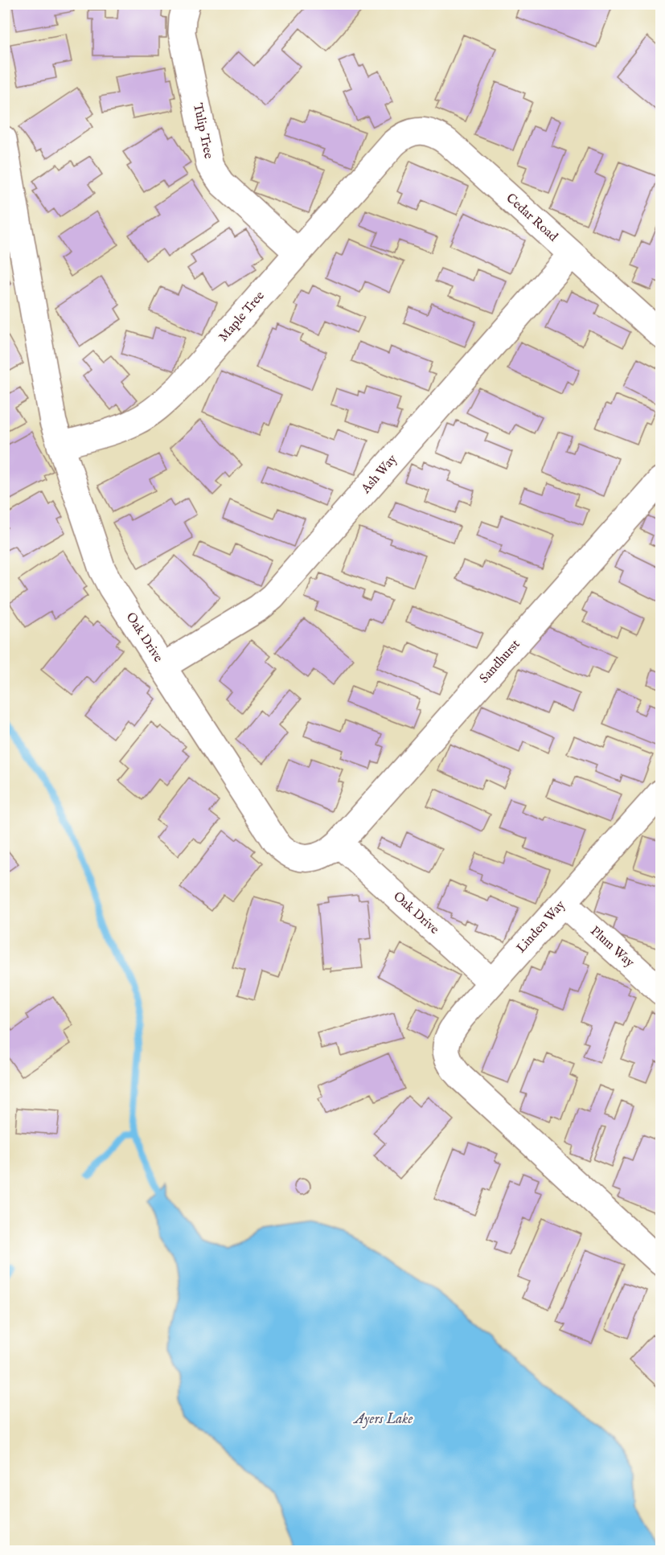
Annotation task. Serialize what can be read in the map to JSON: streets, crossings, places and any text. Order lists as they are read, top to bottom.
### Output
{
  "streets": {
    "street": [
      "Tulip Tree",
      "Cedar Road",
      "Maple Tree",
      "Ash Way",
      "Oak Drive",
      "Sandhurst",
      "Linden Way",
      "Plum Way"
    ]
  },
  "crossings": [
    ["Tulip Tree", "Maple Tree"],
    ["Cedar Road", "Maple Tree"],
    ["Cedar Road", "Ash Way"],
    ["Maple Tree", "Oak Drive"],
    ["Ash Way", "Oak Drive"],
    ["Oak Drive", "Sandhurst"],
    ["Oak Drive", "Linden Way"],
    ["Linden Way", "Plum Way"]
  ],
  "water": ["Ayers Lake"]
}
